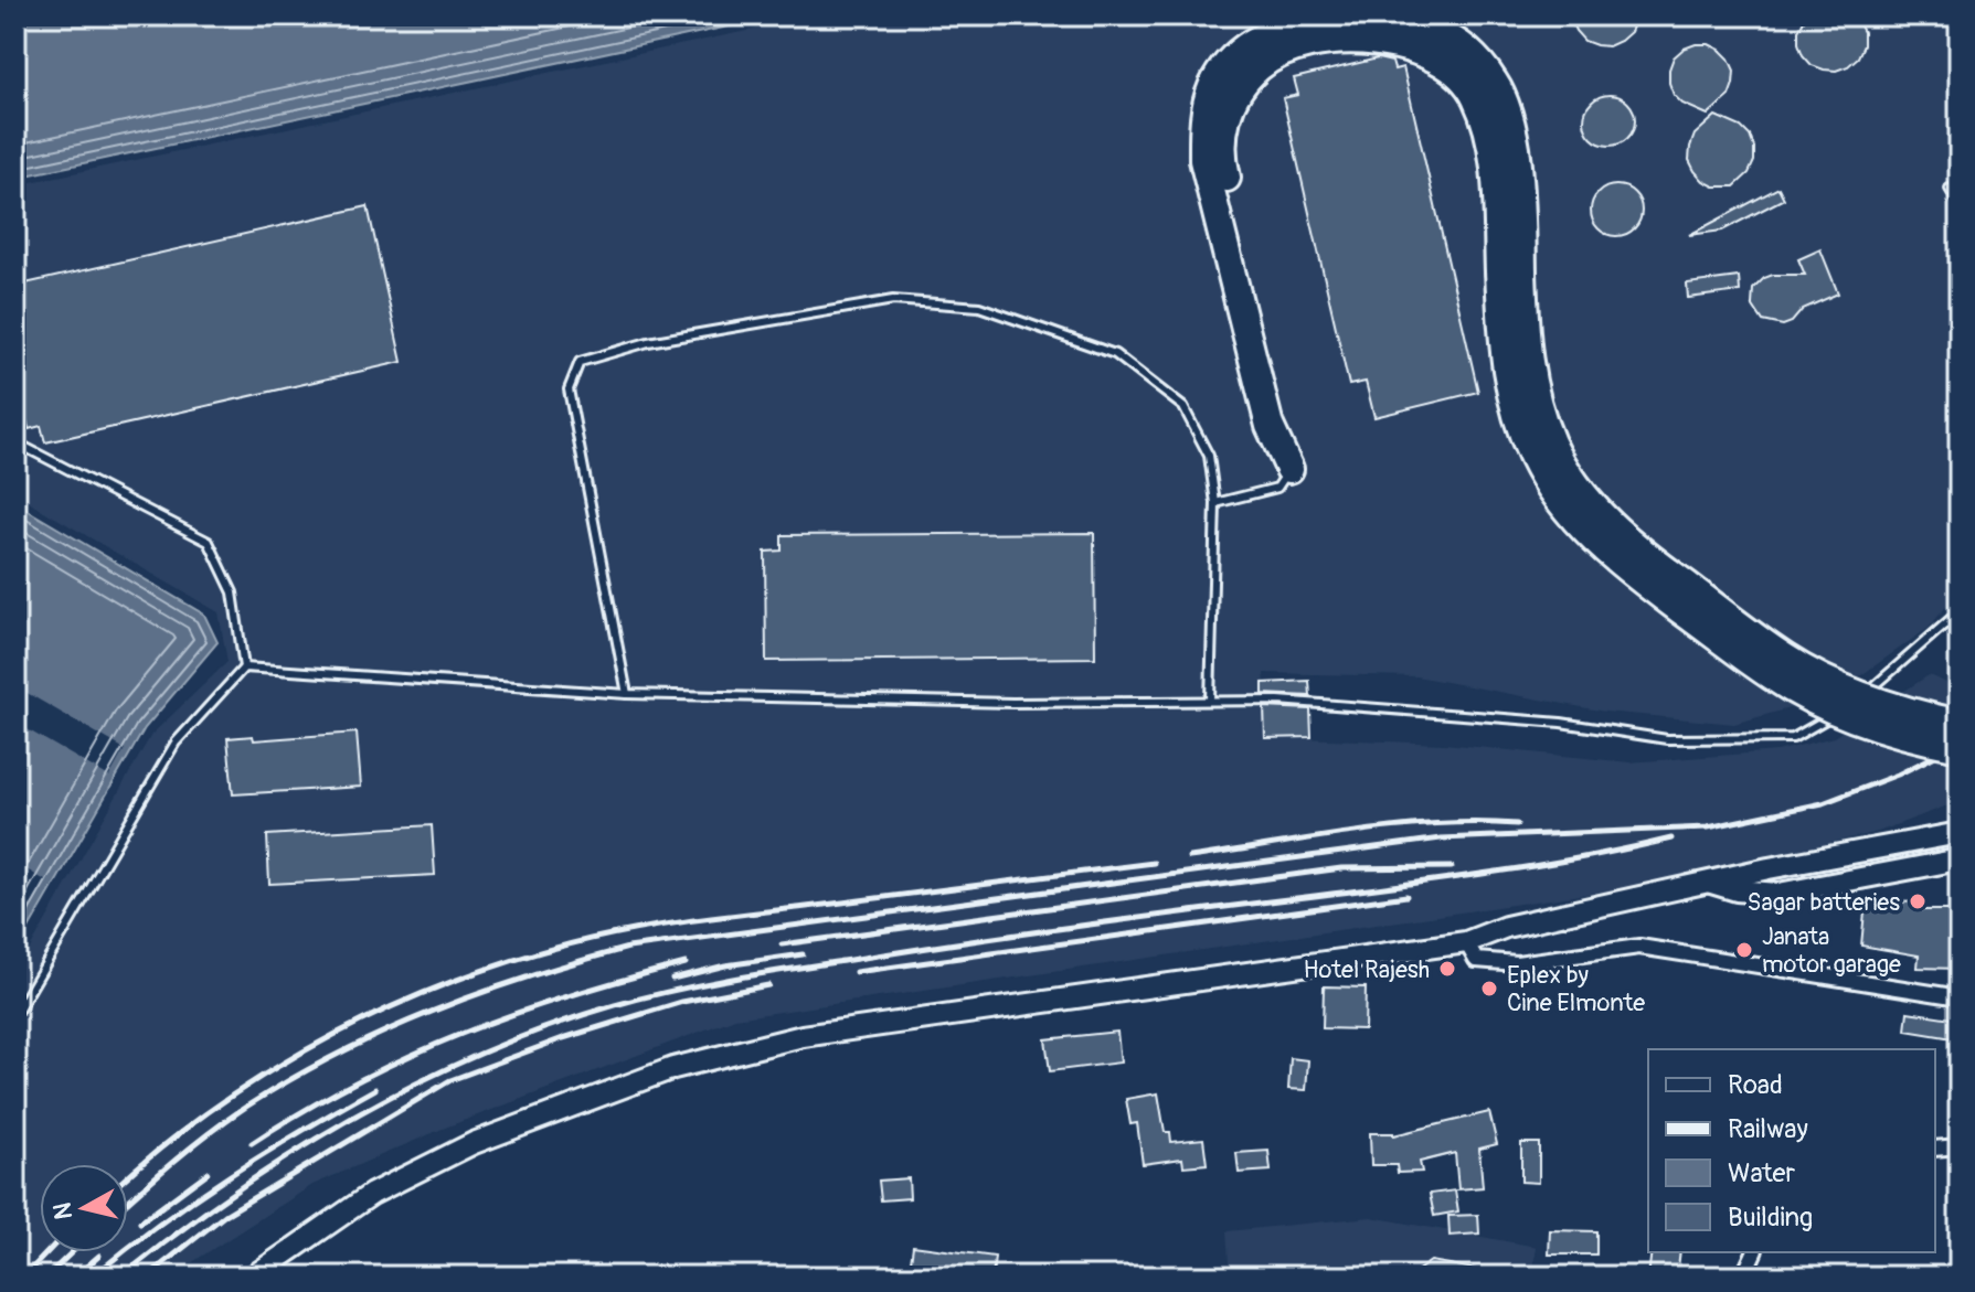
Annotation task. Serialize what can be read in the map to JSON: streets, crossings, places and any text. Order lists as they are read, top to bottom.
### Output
{
  "places": [
    "Sagar batteries",
    "Janata motor garage",
    "Hotel Rajesh",
    "Eplex by Cine Elmonte"
  ],
  "legend": [
    "Road",
    "Railway",
    "Water",
    "Building"
  ],
  "north": "left"
}
